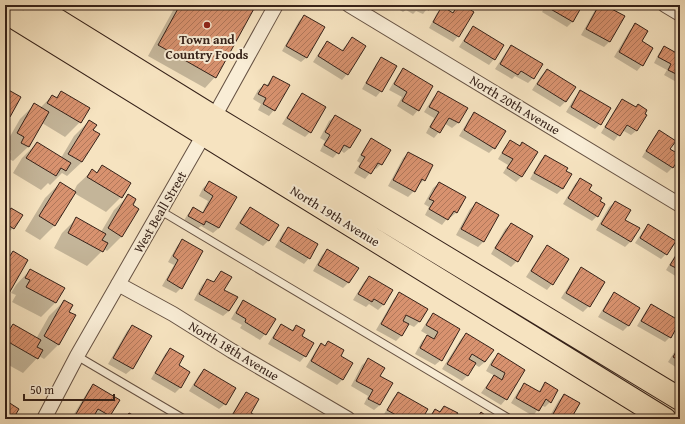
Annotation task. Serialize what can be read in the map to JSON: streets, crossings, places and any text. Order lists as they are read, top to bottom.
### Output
{
  "streets": {
    "main road": ["North 19th Avenue"],
    "street": ["North 20th Avenue", "West Beall Street", "North 18th Avenue"]
  },
  "crossings": [
    ["West Beall Street", "North 19th Avenue"],
    ["West Beall Street", "North 18th Avenue"]
  ],
  "places": ["Town and Country Foods"],
  "scale_bar": "50 m"
}
